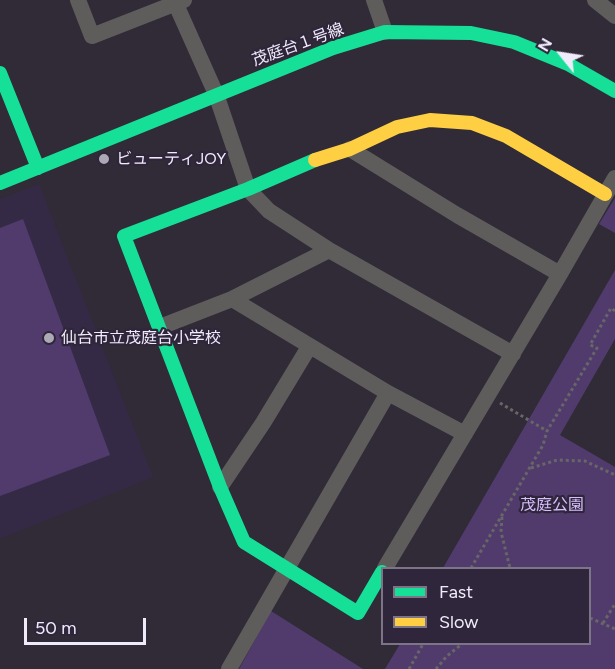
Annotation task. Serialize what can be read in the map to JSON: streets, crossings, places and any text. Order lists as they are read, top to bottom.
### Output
{
  "streets": {
    "street": ["茂庭台１号線"]
  },
  "parks": ["茂庭公園"],
  "places": ["ビューティJOY", "仙台市立茂庭台小学校"],
  "legend": ["Fast", "Slow"],
  "scale_bar": "50 m",
  "north": "top left"
}
